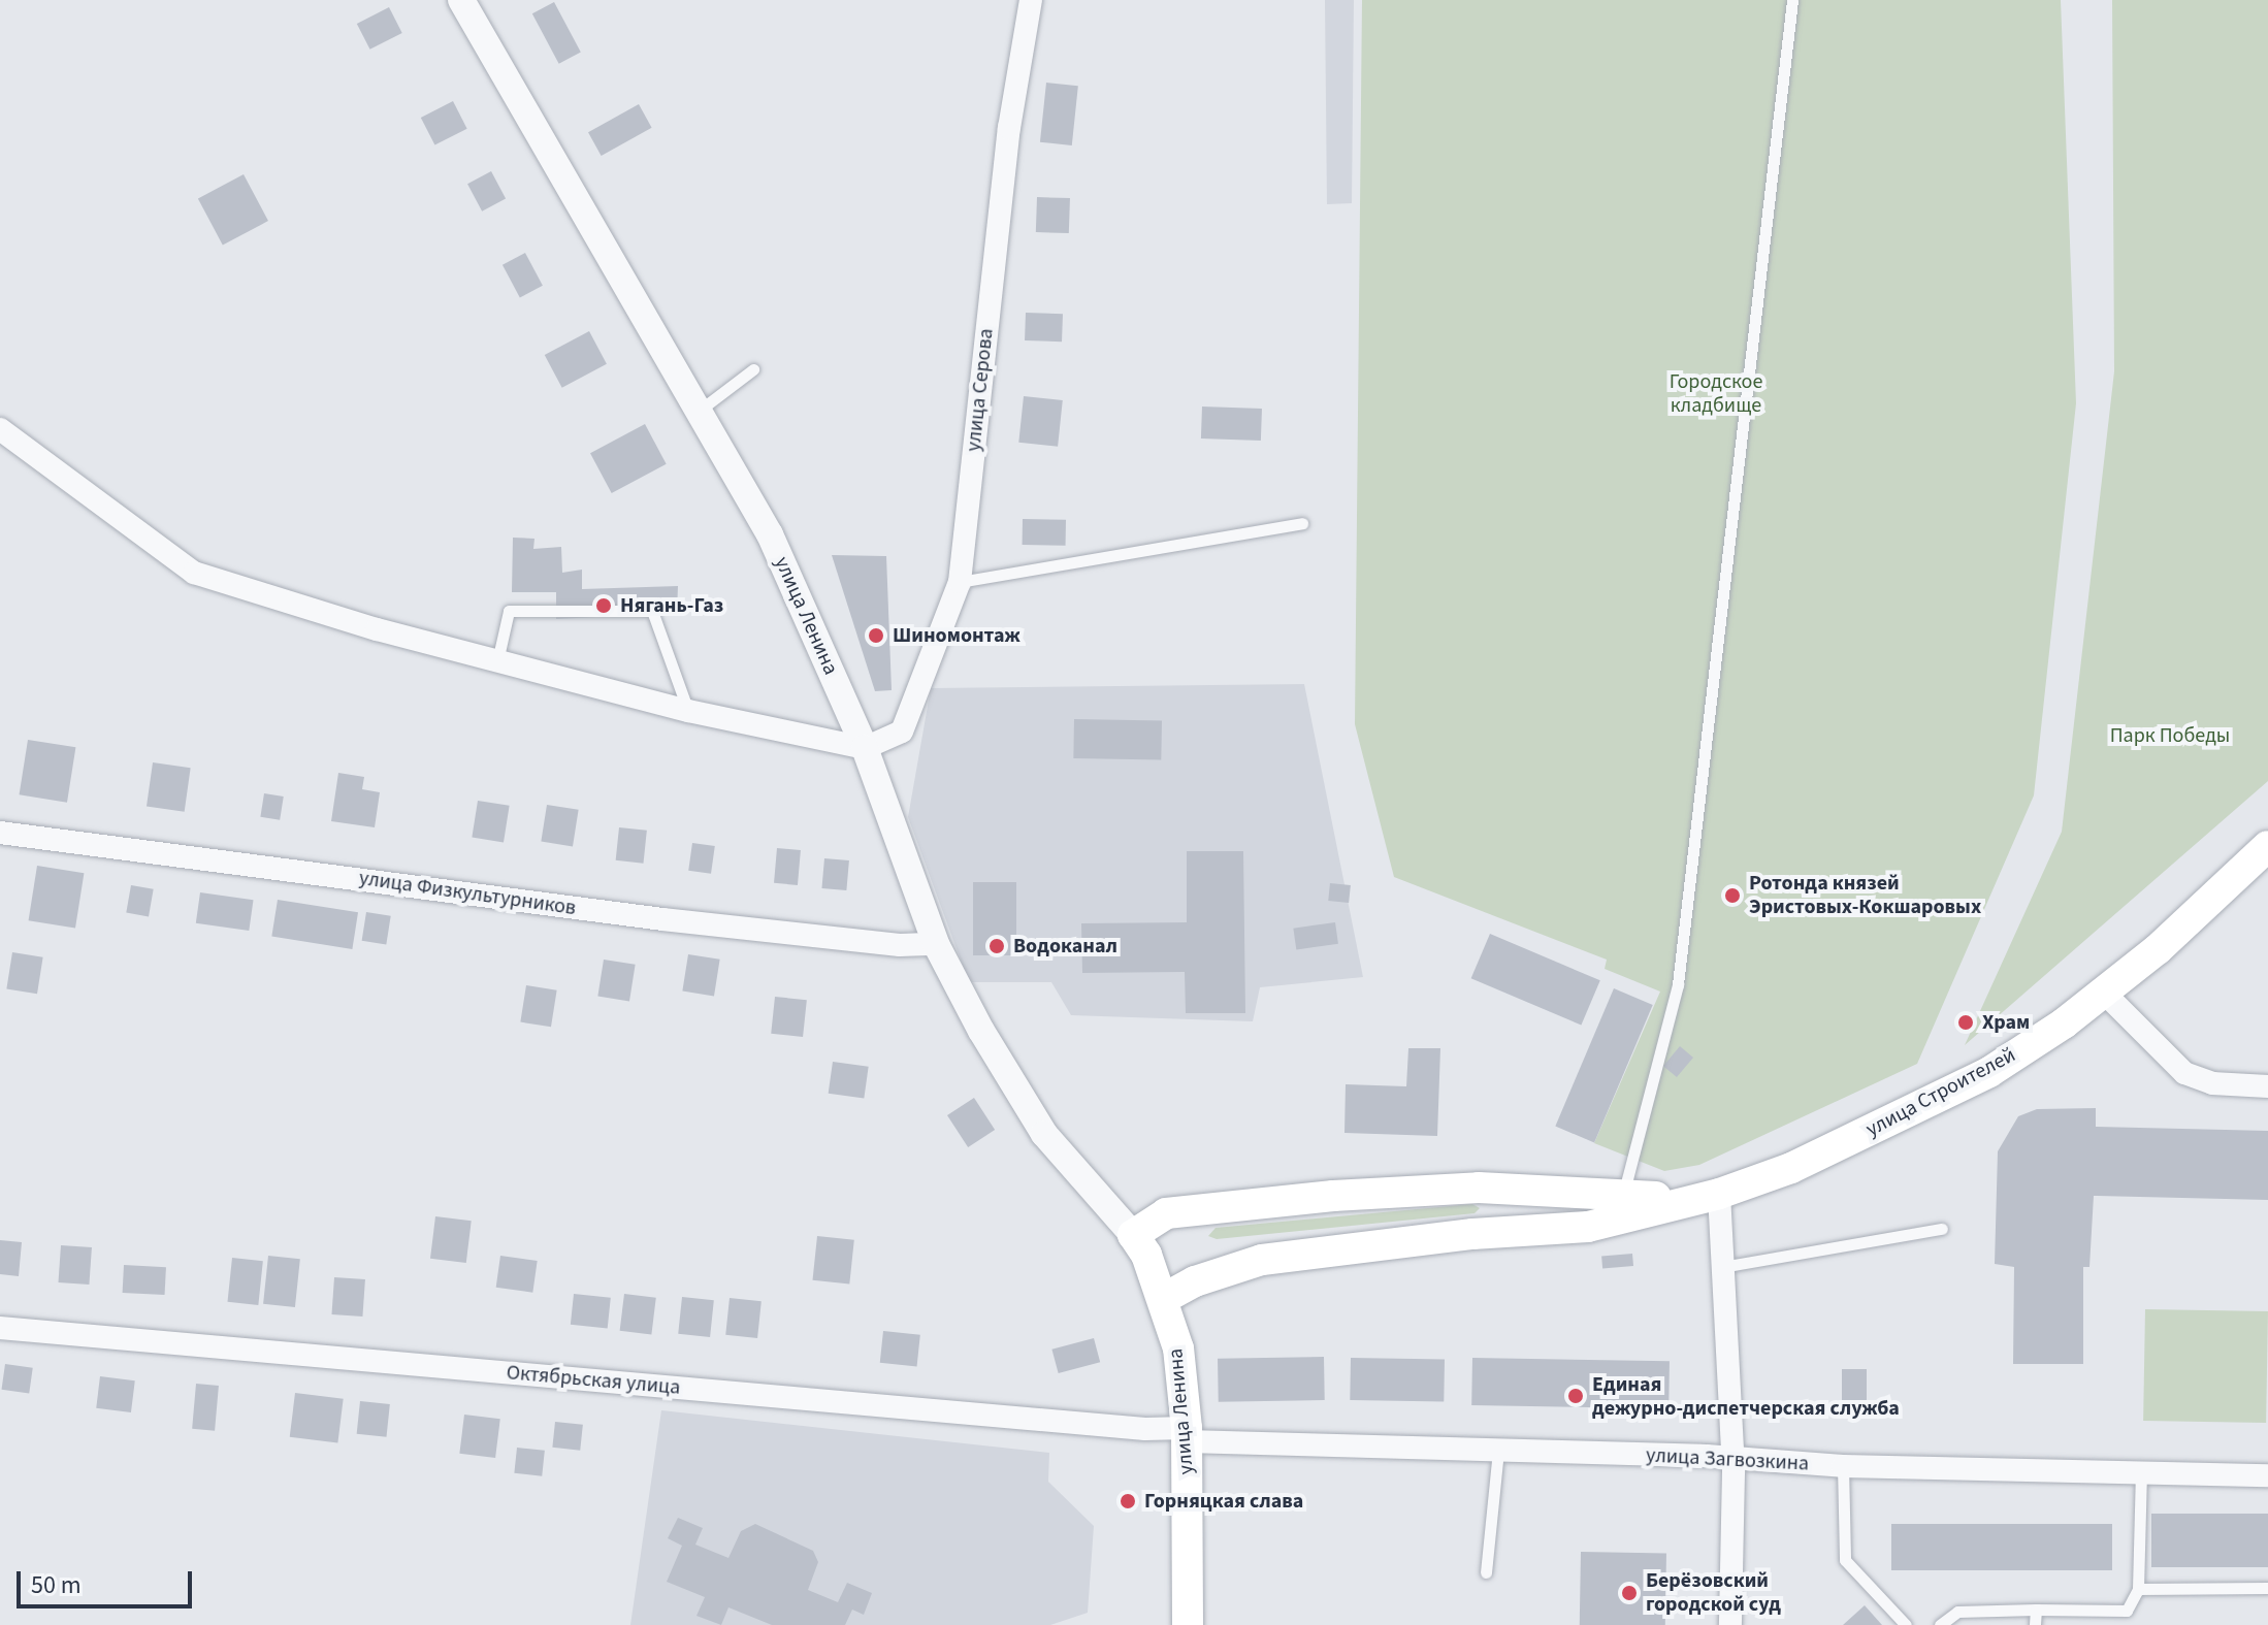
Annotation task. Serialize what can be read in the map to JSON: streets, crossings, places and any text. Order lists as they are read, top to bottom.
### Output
{
  "streets": {
    "main road": ["улица Ленина", "улица Строителей"],
    "street": [
      "улица Серова",
      "улица Физкультурников",
      "Октябрьская улица",
      "улица Загвозкина"
    ]
  },
  "crossings": [
    ["улица Серова", "улица Ленина"],
    ["улица Ленина", "улица Физкультурников"],
    ["улица Ленина", "улица Строителей"],
    ["улица Ленина", "Октябрьская улица"],
    ["улица Ленина", "улица Загвозкина"],
    ["Октябрьская улица", "улица Загвозкина"]
  ],
  "parks": ["Городское кладбище", "Парк Победы"],
  "places": [
    "Нягань-Газ",
    "Шиномонтаж",
    "Ротонда князей Эристовых-Кокшаровых",
    "Водоканал",
    "Храм",
    "Единая дежурно-диспетчерская служба",
    "Горняцкая слава",
    "Берёзовский городской суд"
  ],
  "scale_bar": "50 m"
}
